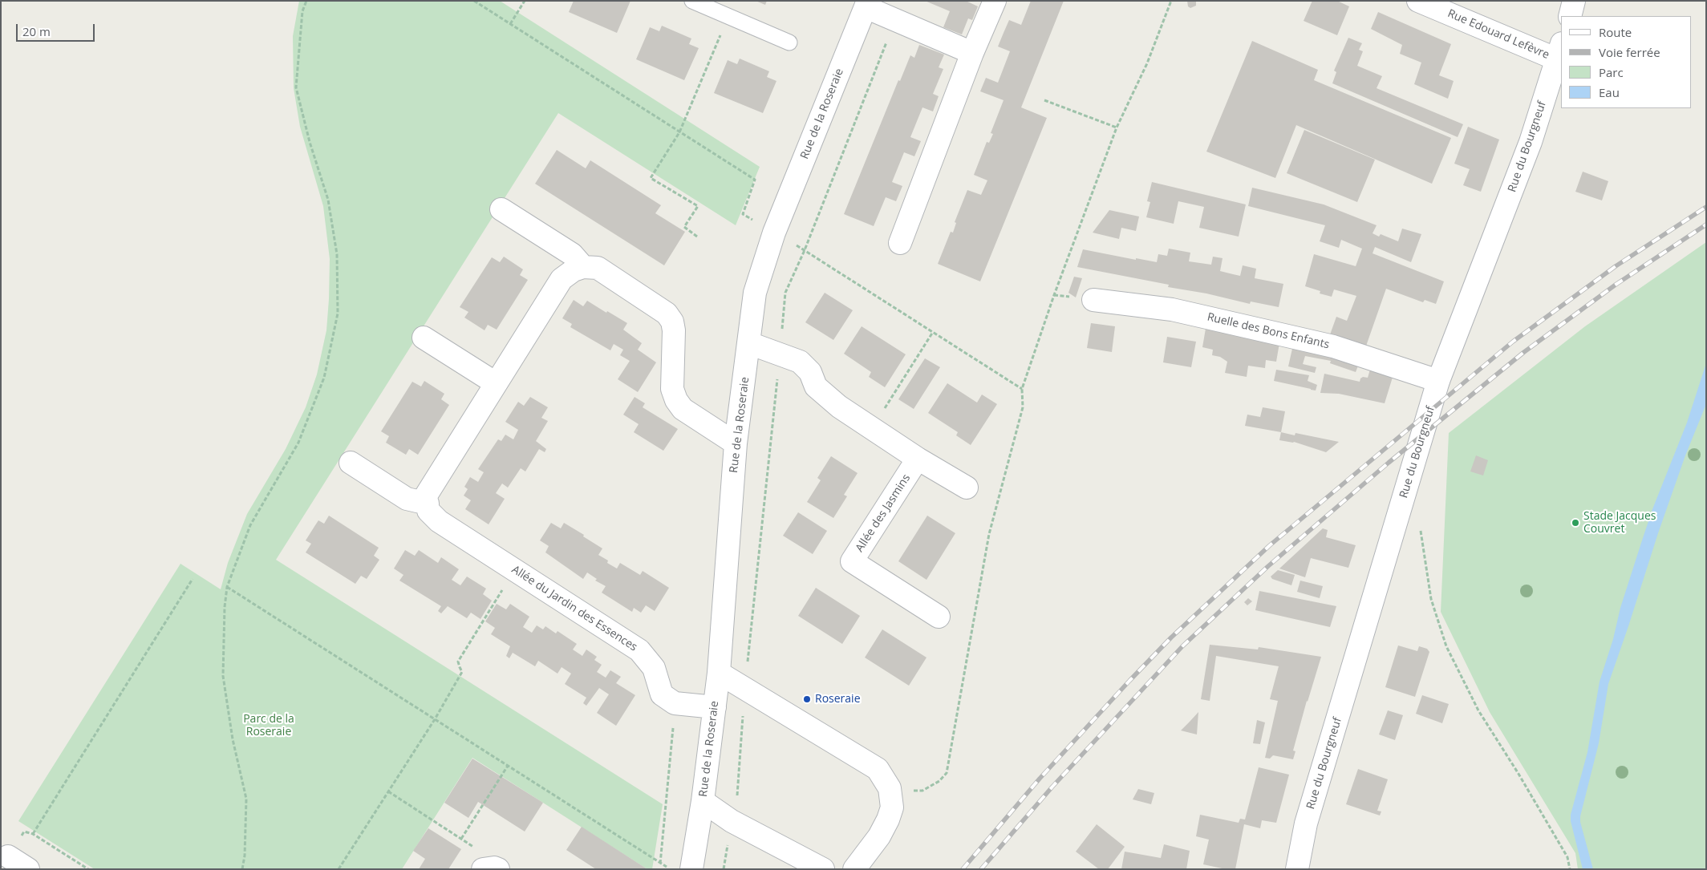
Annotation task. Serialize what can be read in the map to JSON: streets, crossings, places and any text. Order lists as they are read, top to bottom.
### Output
{
  "streets": {
    "street": [
      "Rue Edouard Lefèvre",
      "Rue de la Roseraie",
      "Rue du Bourgneuf",
      "Ruelle des Bons Enfants",
      "Allée des Jasmins",
      "Allée du Jardin des Essences"
    ]
  },
  "crossings": [
    ["Rue Edouard Lefèvre", "Rue du Bourgneuf"],
    ["Rue du Bourgneuf", "Ruelle des Bons Enfants"]
  ],
  "parks": ["Parc de la Roseraie"],
  "places": ["Stade Jacques Couvret", "Roseraie"],
  "legend": [
    "Route",
    "Voie ferrée",
    "Parc",
    "Eau"
  ],
  "scale_bar": "20 m"
}
